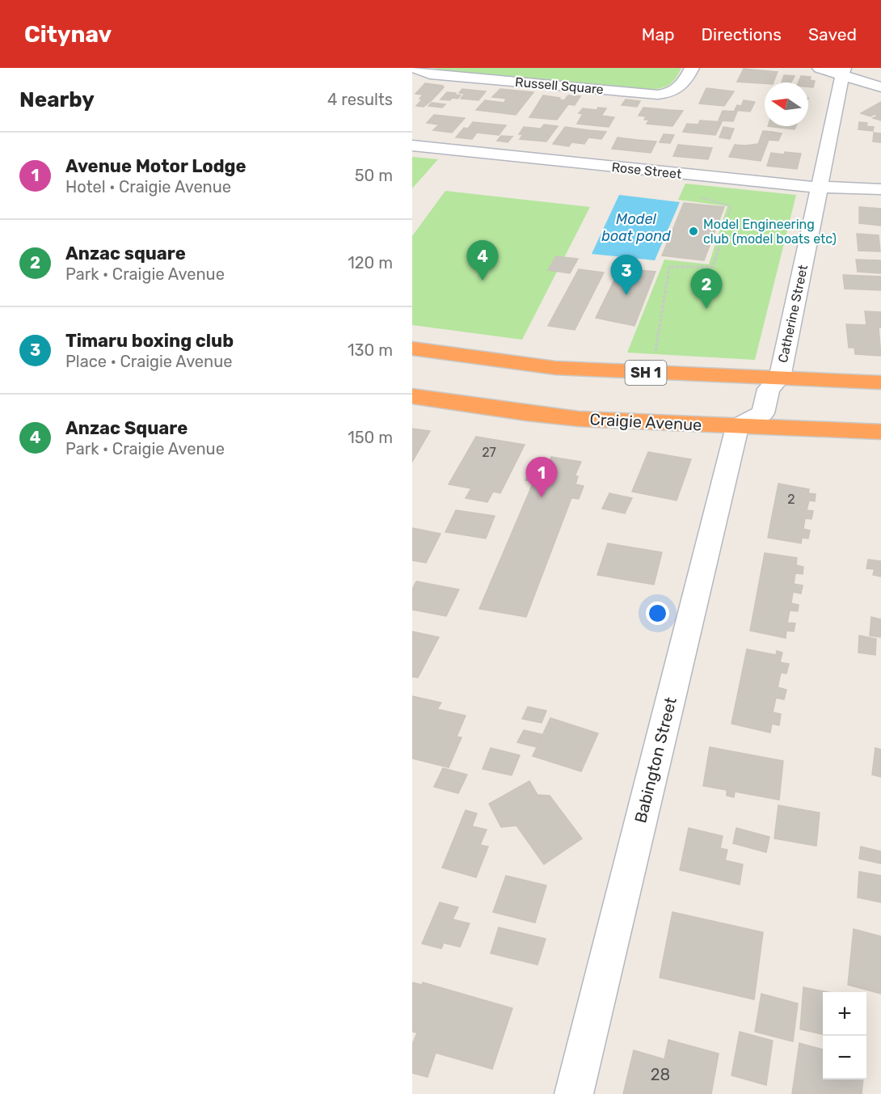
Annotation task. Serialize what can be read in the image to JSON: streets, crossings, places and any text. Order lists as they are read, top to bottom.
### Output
{
  "streets": {
    "highway": ["SH 1", "Craigie Avenue"],
    "street": [
      "Russell Square",
      "Rose Street",
      "Catherine Street",
      "Babington Street"
    ]
  },
  "crossings": [
    ["Rose Street", "Catherine Street"],
    ["Catherine Street", "SH 1"],
    ["Catherine Street", "Craigie Avenue"],
    ["Catherine Street", "Babington Street"],
    ["Craigie Avenue", "Babington Street"]
  ],
  "water": ["Model boat pond"],
  "places": ["Model Engineering club (model boats etc)"],
  "house_numbers": ["27", "2", "28"],
  "north": "left",
  "page": {
    "header": "Citynav",
    "nav": ["Map", "Directions", "Saved"],
    "heading": ["Nearby", "4 results"],
    "list": [
      {
        "mark": "1",
        "name": "Avenue Motor Lodge",
        "note": "Hotel · Craigie Avenue",
        "value": "50 m"
      },
      {
        "mark": "2",
        "name": "Anzac square",
        "note": "Park · Craigie Avenue",
        "value": "120 m"
      },
      {
        "mark": "3",
        "name": "Timaru boxing club",
        "note": "Place · Craigie Avenue",
        "value": "130 m"
      },
      {
        "mark": "4",
        "name": "Anzac Square",
        "note": "Park · Craigie Avenue",
        "value": "150 m"
      }
    ],
    "pins": [
      "4",
      "3",
      "2",
      "1"
    ],
    "map_buttons": ["+", "−"]
  }
}
